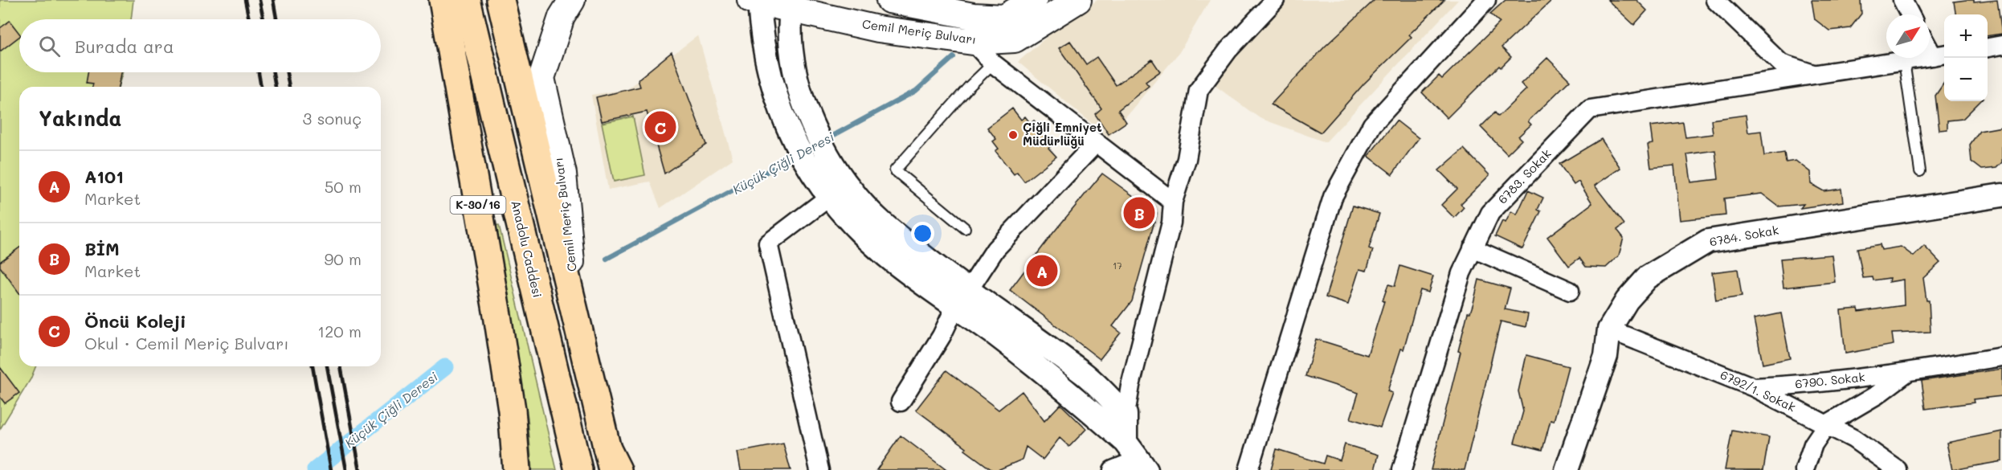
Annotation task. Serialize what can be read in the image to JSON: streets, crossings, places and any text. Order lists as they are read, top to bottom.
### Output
{
  "streets": {
    "highway": ["K-30/16", "Anadolu Caddesi"],
    "main road": ["Cemil Meriç Bulvarı"],
    "street": [
      "6783. Sokak",
      "6784. Sokak",
      "6790. Sokak",
      "6792/1. Sokak"
    ]
  },
  "crossings": [
    ["6784. Sokak", "6792/1. Sokak"],
    ["6790. Sokak", "6792/1. Sokak"]
  ],
  "water": ["Küçük Çiğli Deresi"],
  "places": ["Çiğli Emniyet Müdürlüğü"],
  "house_numbers": ["17"],
  "north": "top right",
  "page": {
    "map_buttons": ["+", "−"],
    "search": "Burada ara",
    "heading": ["Yakında", "3 sonuç"],
    "pins": ["C", "B", "A"],
    "list": [
      {
        "mark": "A",
        "name": "A101",
        "note": "Market",
        "value": "50 m"
      },
      {
        "mark": "B",
        "name": "BİM",
        "note": "Market",
        "value": "90 m"
      },
      {
        "mark": "C",
        "name": "Öncü Koleji",
        "note": "Okul · Cemil Meriç Bulvarı",
        "value": "120 m"
      }
    ]
  }
}
